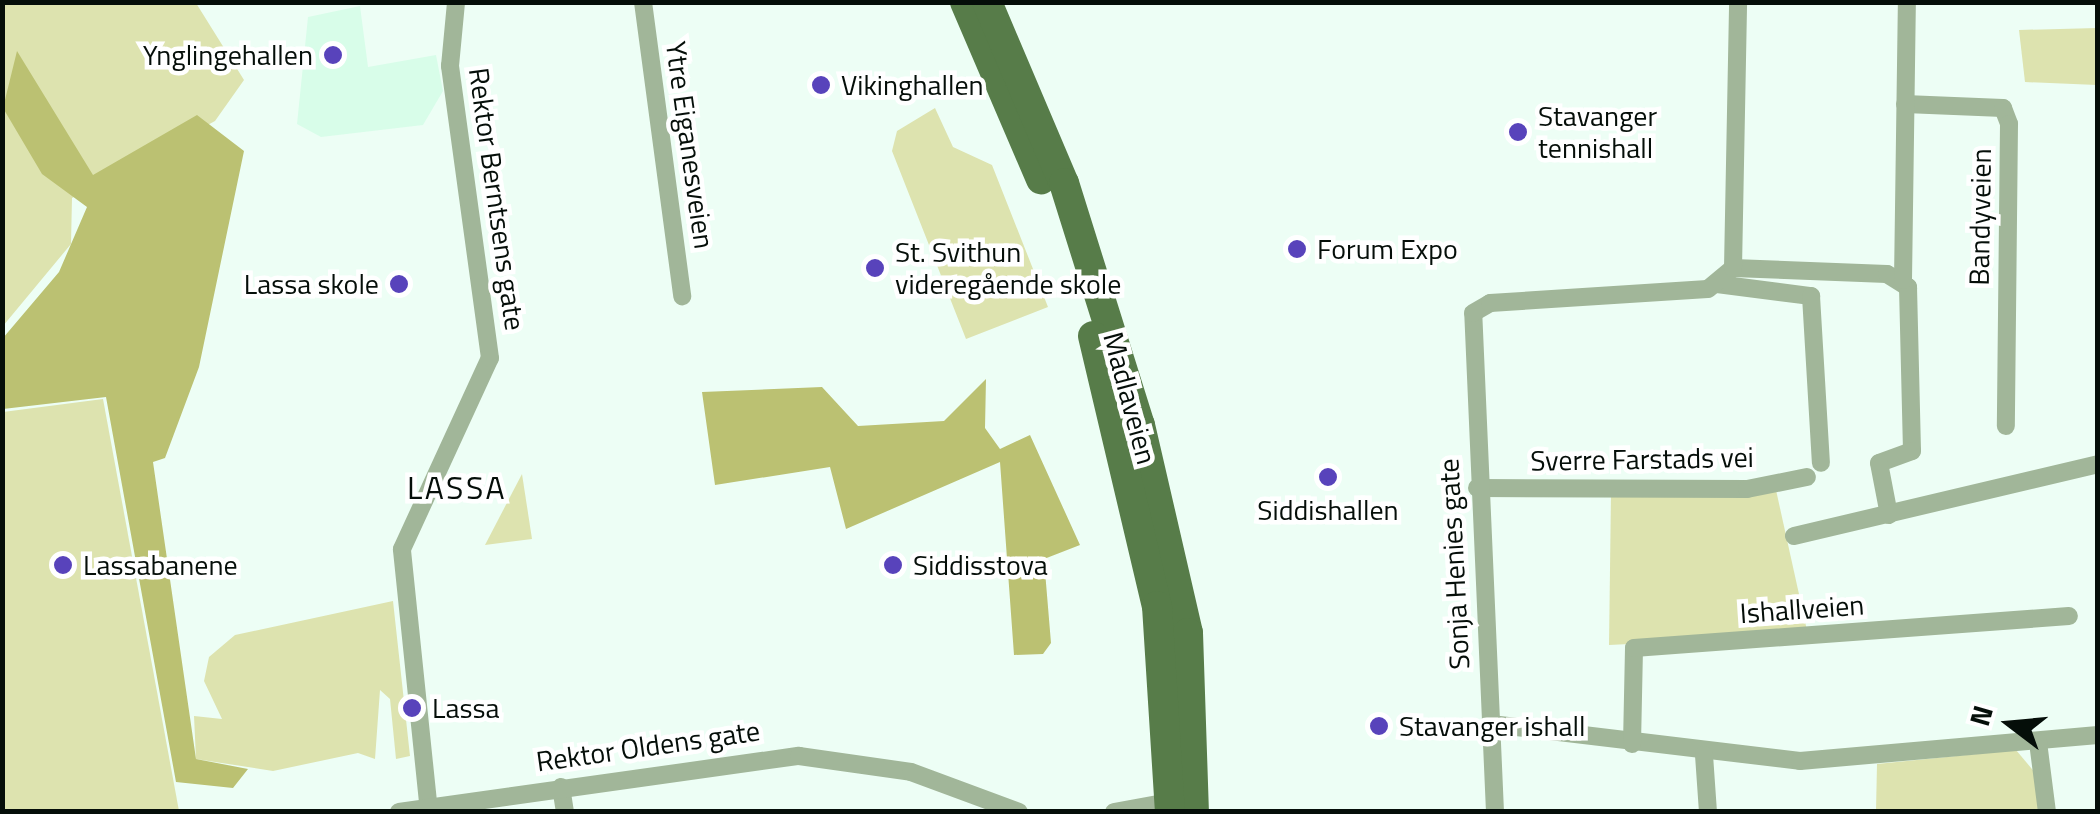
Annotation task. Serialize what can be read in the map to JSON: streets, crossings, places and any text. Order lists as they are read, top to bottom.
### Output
{
  "streets": {
    "main road": ["Madlaveien"],
    "street": [
      "Ytre Eiganesveien",
      "Rektor Berntsens gate",
      "Bandyveien",
      "Sverre Farstads vei",
      "Sonja Henies gate",
      "Ishallveien",
      "Rektor Oldens gate"
    ]
  },
  "crossings": [
    ["Rektor Berntsens gate", "Rektor Oldens gate"],
    ["Sverre Farstads vei", "Sonja Henies gate"]
  ],
  "districts": ["LASSA"],
  "places": [
    "Ynglingehallen",
    "Vikinghallen",
    "Stavanger tennishall",
    "Forum Expo",
    "St. Svithun videregående skole",
    "Lassa skole",
    "Siddishallen",
    "Lassabanene",
    "Siddisstova",
    "Lassa",
    "Stavanger ishall"
  ],
  "north": "left"
}
